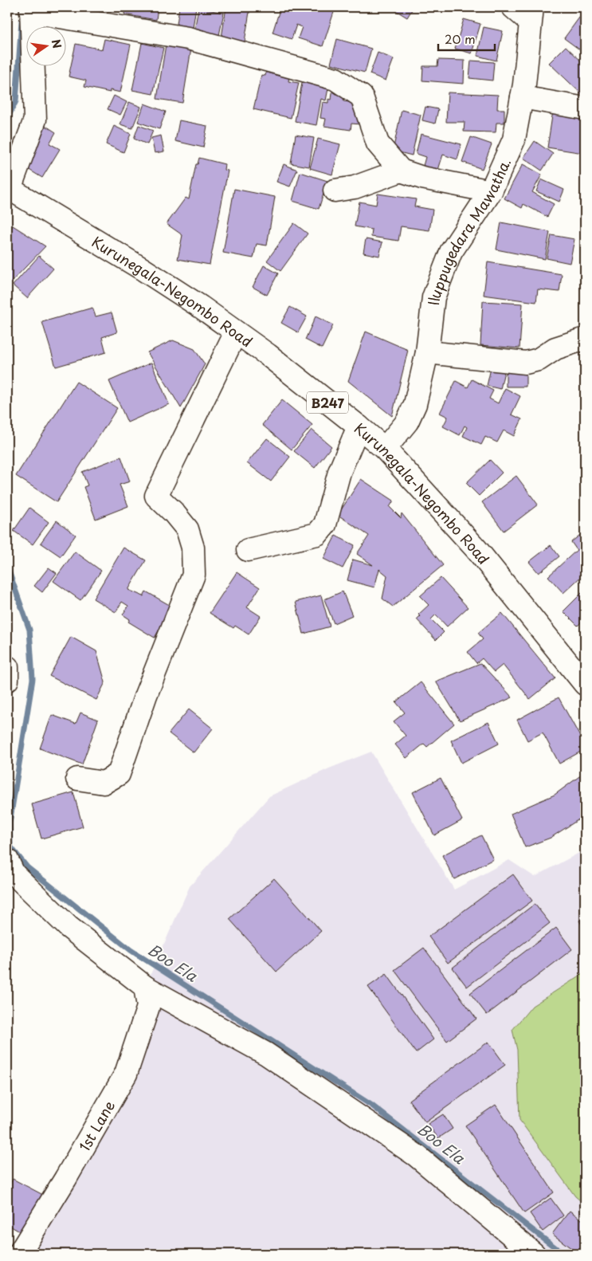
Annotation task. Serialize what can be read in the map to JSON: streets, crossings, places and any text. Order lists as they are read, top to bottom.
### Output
{
  "streets": {
    "street": [
      "Iluppugedara Mawatha.",
      "Kurunegala-Negombo Road",
      "B247",
      "1st Lane"
    ]
  },
  "crossings": [
    ["Iluppugedara Mawatha.", "Kurunegala-Negombo Road"]
  ],
  "water": ["Boo Ela"],
  "scale_bar": "20 m",
  "north": "right"
}
